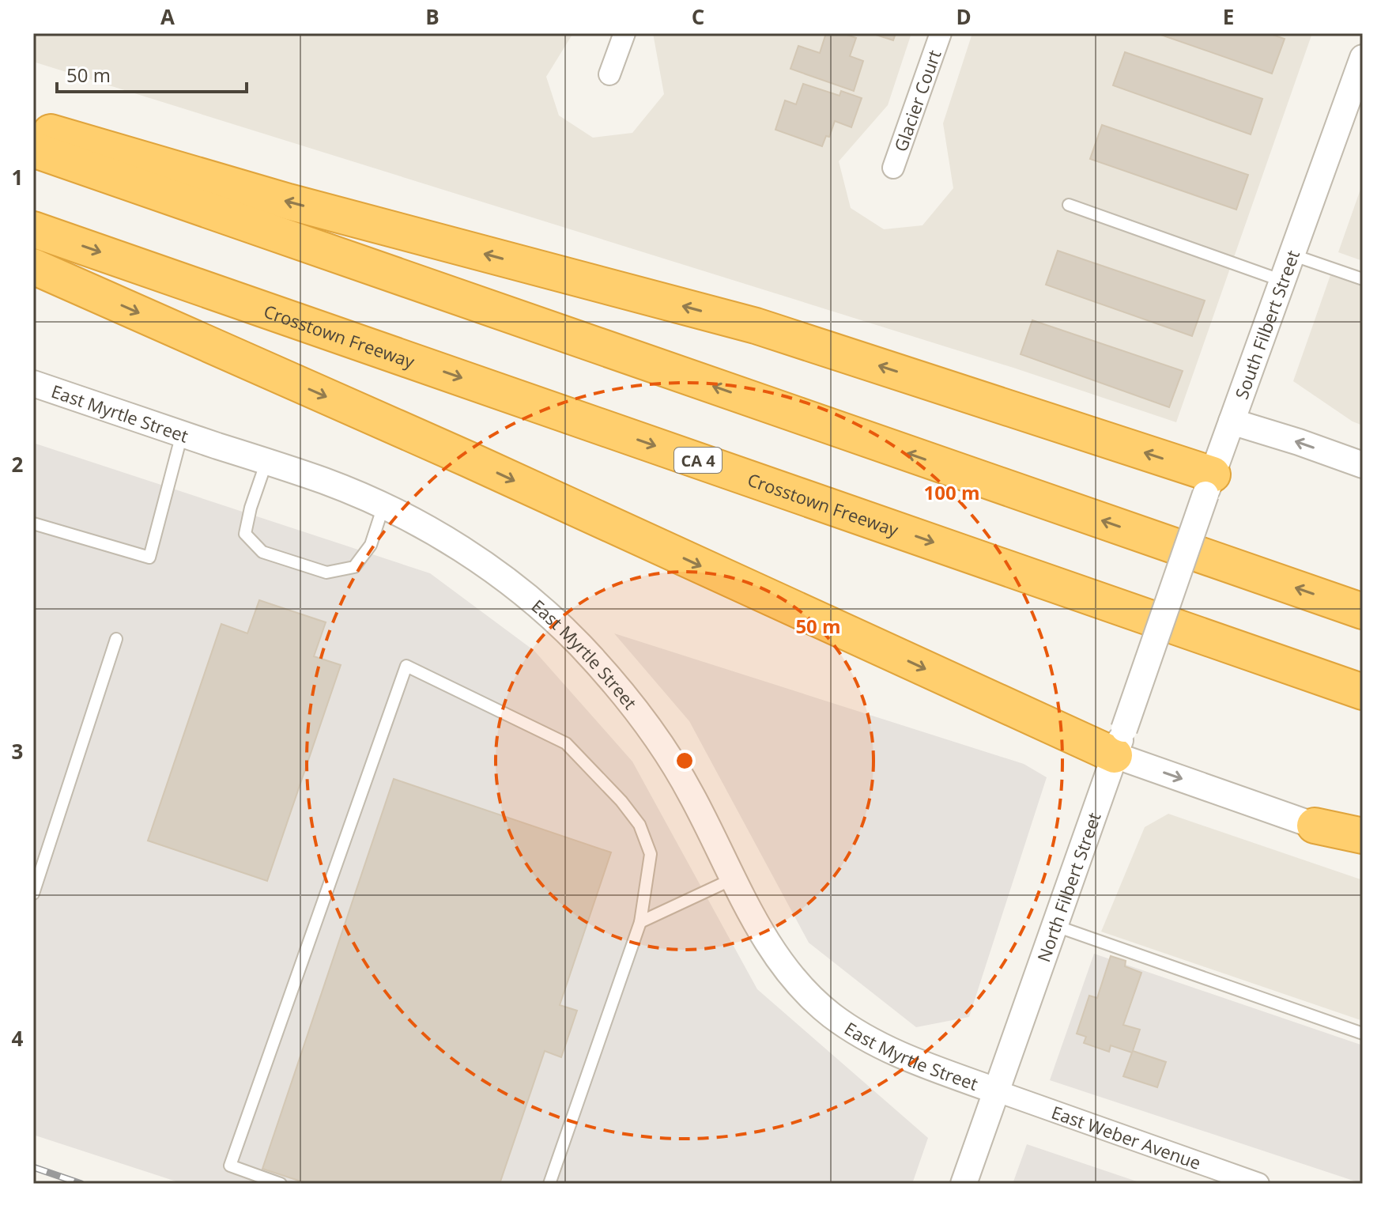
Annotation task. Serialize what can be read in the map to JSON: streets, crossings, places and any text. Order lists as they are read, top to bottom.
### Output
{
  "streets": {
    "highway": ["Crosstown Freeway", "CA 4"],
    "street": [
      "Glacier Court",
      "South Filbert Street",
      "East Myrtle Street",
      "North Filbert Street",
      "East Weber Avenue"
    ]
  },
  "crossings": [
    ["South Filbert Street", "North Filbert Street"],
    ["East Myrtle Street", "North Filbert Street"],
    ["East Myrtle Street", "East Weber Avenue"],
    ["North Filbert Street", "East Weber Avenue"]
  ],
  "scale_bar": "50 m",
  "grid": {
    "columns": [
      "A",
      "B",
      "C",
      "D",
      "E"
    ],
    "rows": [
      "1",
      "2",
      "3",
      "4"
    ]
  },
  "rings": ["100 m", "50 m"]
}
